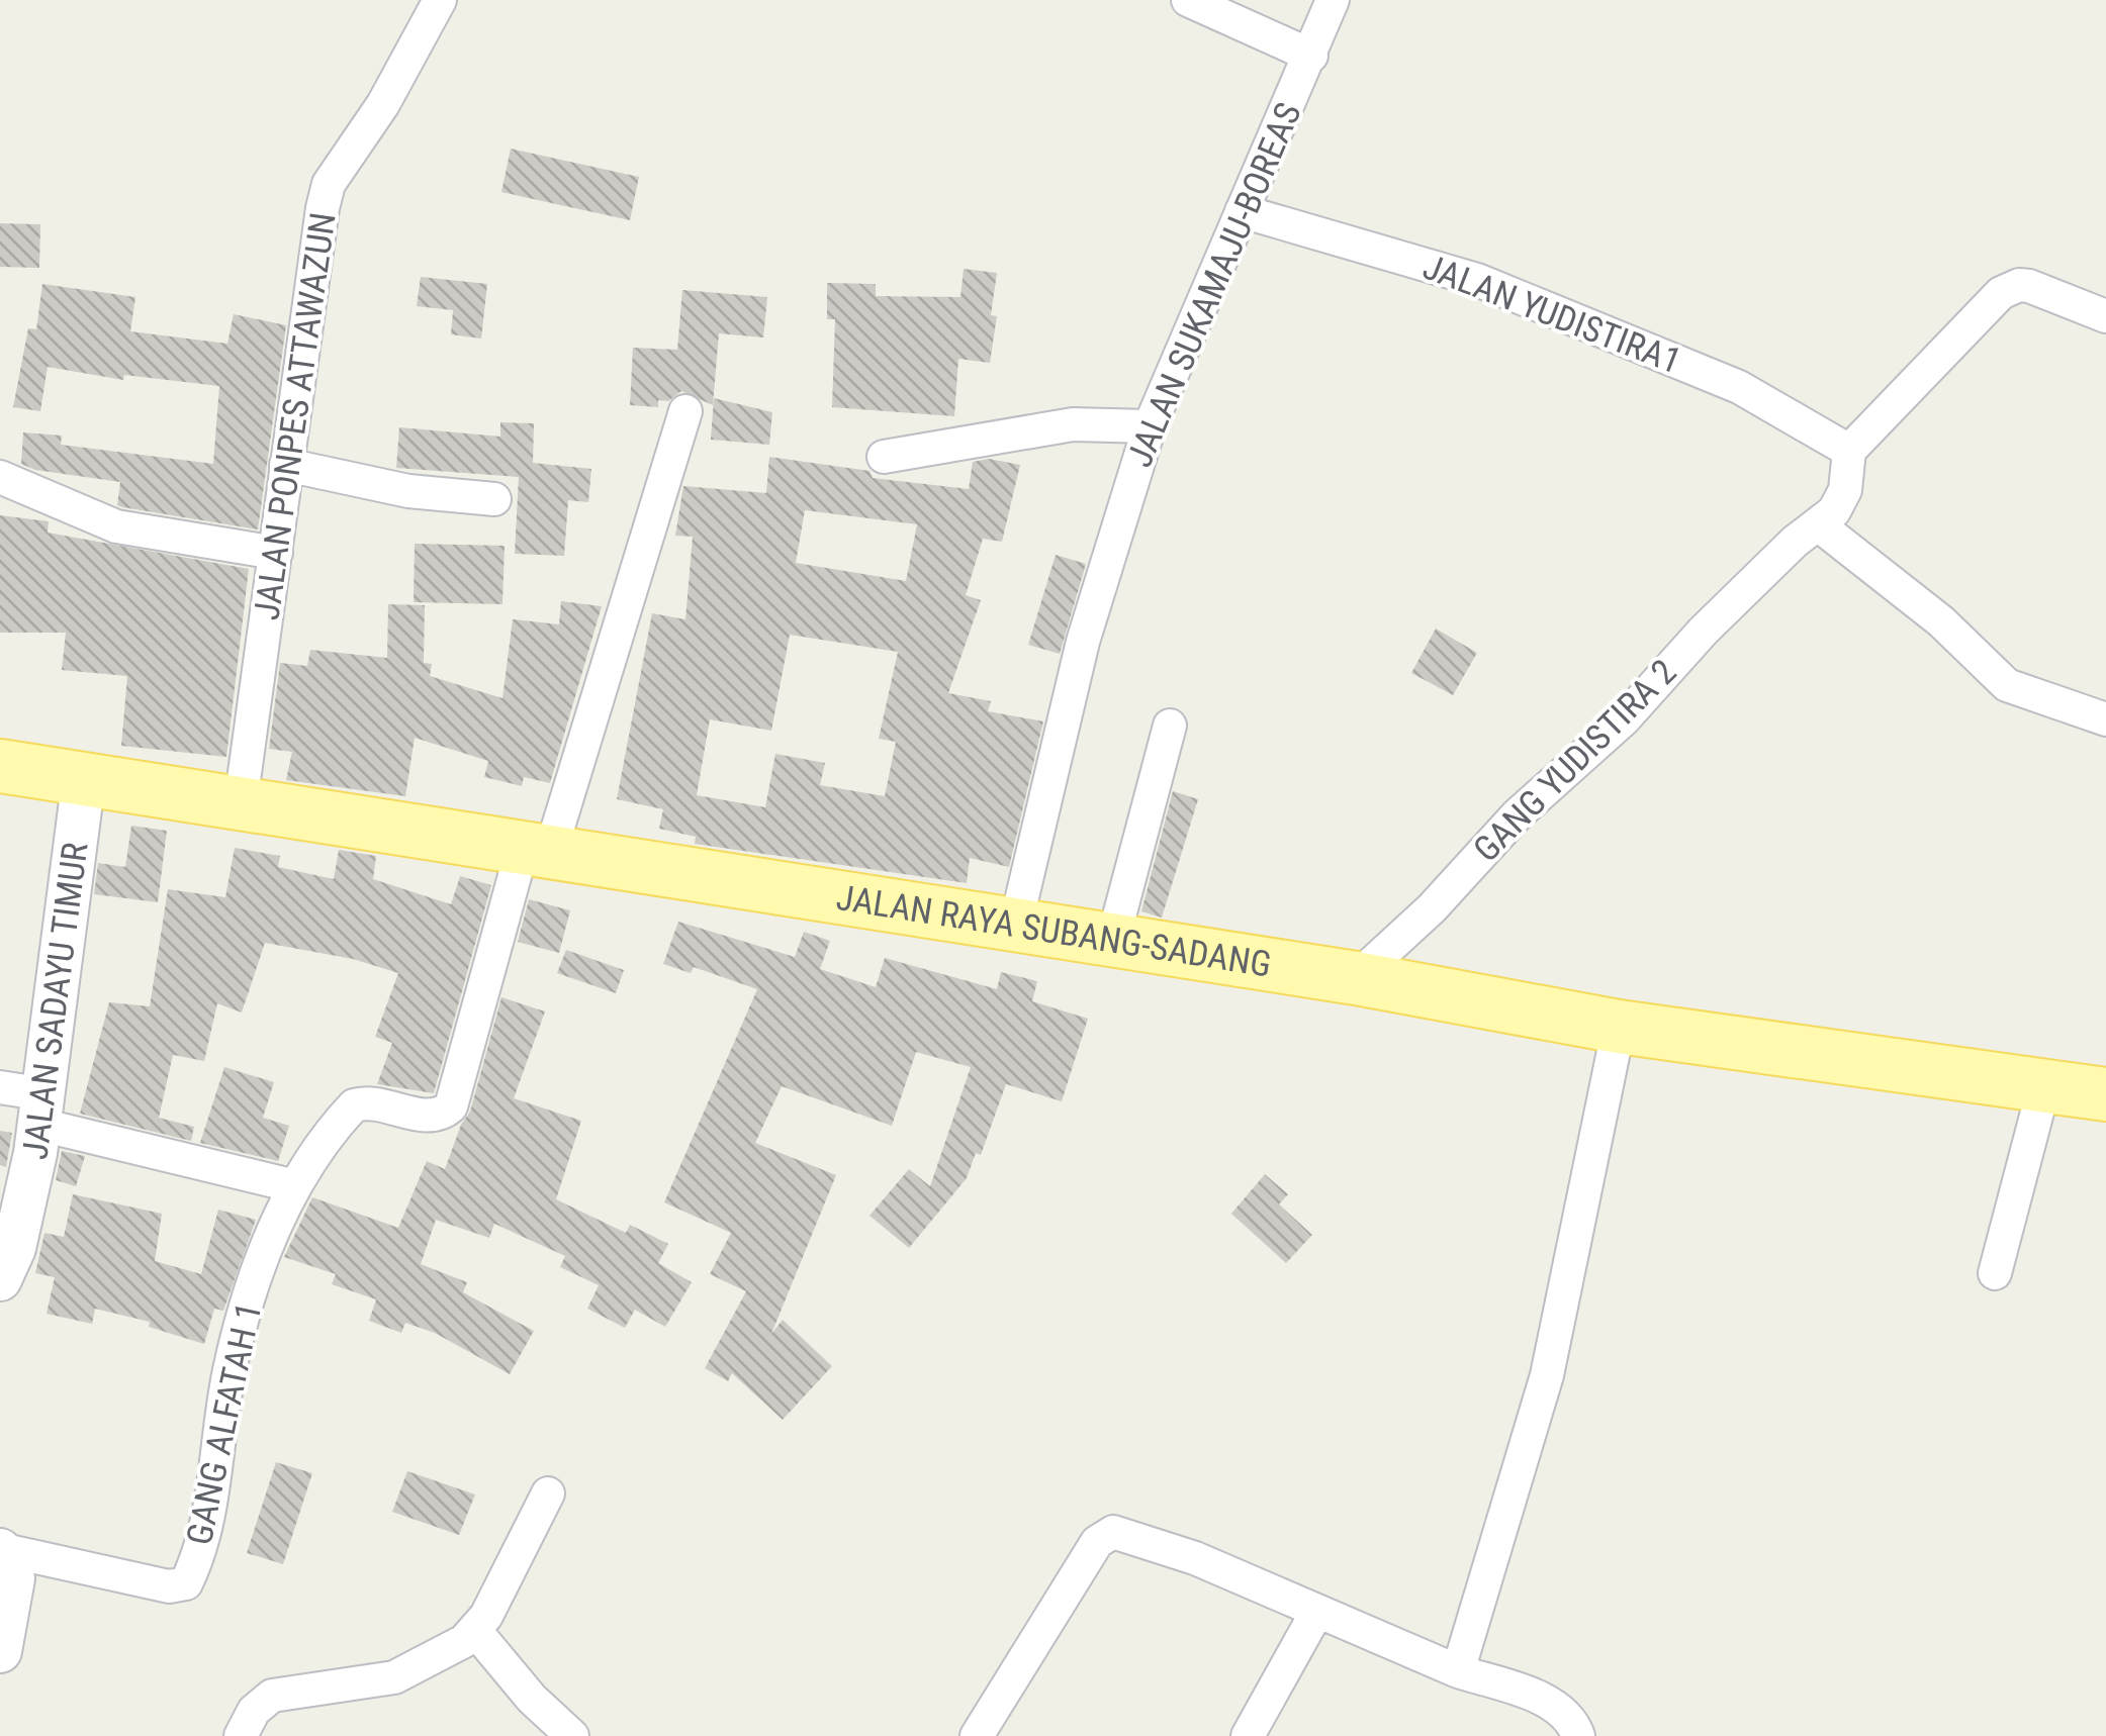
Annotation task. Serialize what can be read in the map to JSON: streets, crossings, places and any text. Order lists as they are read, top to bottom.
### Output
{
  "streets": {
    "main road": ["JALAN RAYA SUBANG-SADANG"],
    "street": [
      "JALAN SUKAMAJU-BOREAS",
      "JALAN YUDISTIRA1",
      "JALAN PONPES ATTAWAZUN",
      "GANG YUDISTIRA 2",
      "JALAN SADAYU TIMUR",
      "GANG ALFATAH 1"
    ]
  },
  "crossings": [
    ["JALAN SUKAMAJU-BOREAS", "JALAN YUDISTIRA1"],
    ["JALAN SUKAMAJU-BOREAS", "JALAN RAYA SUBANG-SADANG"],
    ["JALAN YUDISTIRA1", "GANG YUDISTIRA 2"],
    ["JALAN PONPES ATTAWAZUN", "JALAN RAYA SUBANG-SADANG"],
    ["GANG YUDISTIRA 2", "JALAN RAYA SUBANG-SADANG"],
    ["JALAN RAYA SUBANG-SADANG", "JALAN SADAYU TIMUR"],
    ["JALAN RAYA SUBANG-SADANG", "GANG ALFATAH 1"]
  ]
}
